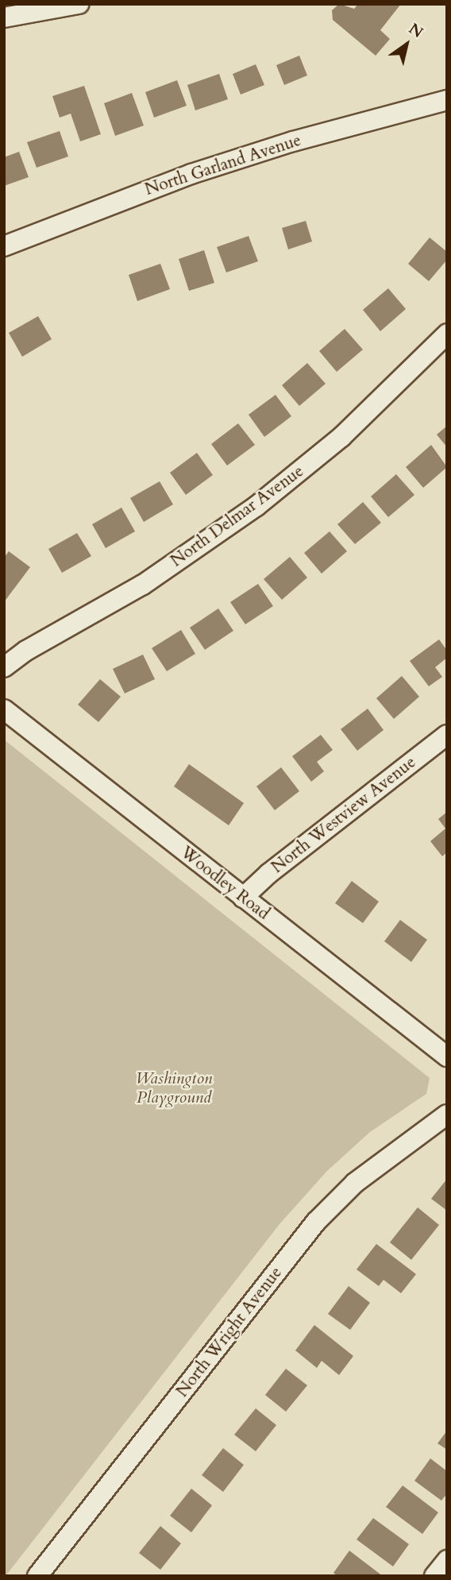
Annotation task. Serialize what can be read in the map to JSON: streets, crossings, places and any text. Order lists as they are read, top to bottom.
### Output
{
  "streets": {
    "street": [
      "North Garland Avenue",
      "North Delmar Avenue",
      "North Westview Avenue",
      "Woodley Road",
      "North Wright Avenue"
    ]
  },
  "crossings": [
    ["North Westview Avenue", "Woodley Road"]
  ],
  "parks": ["Washington Playground"],
  "north": "top right"
}
